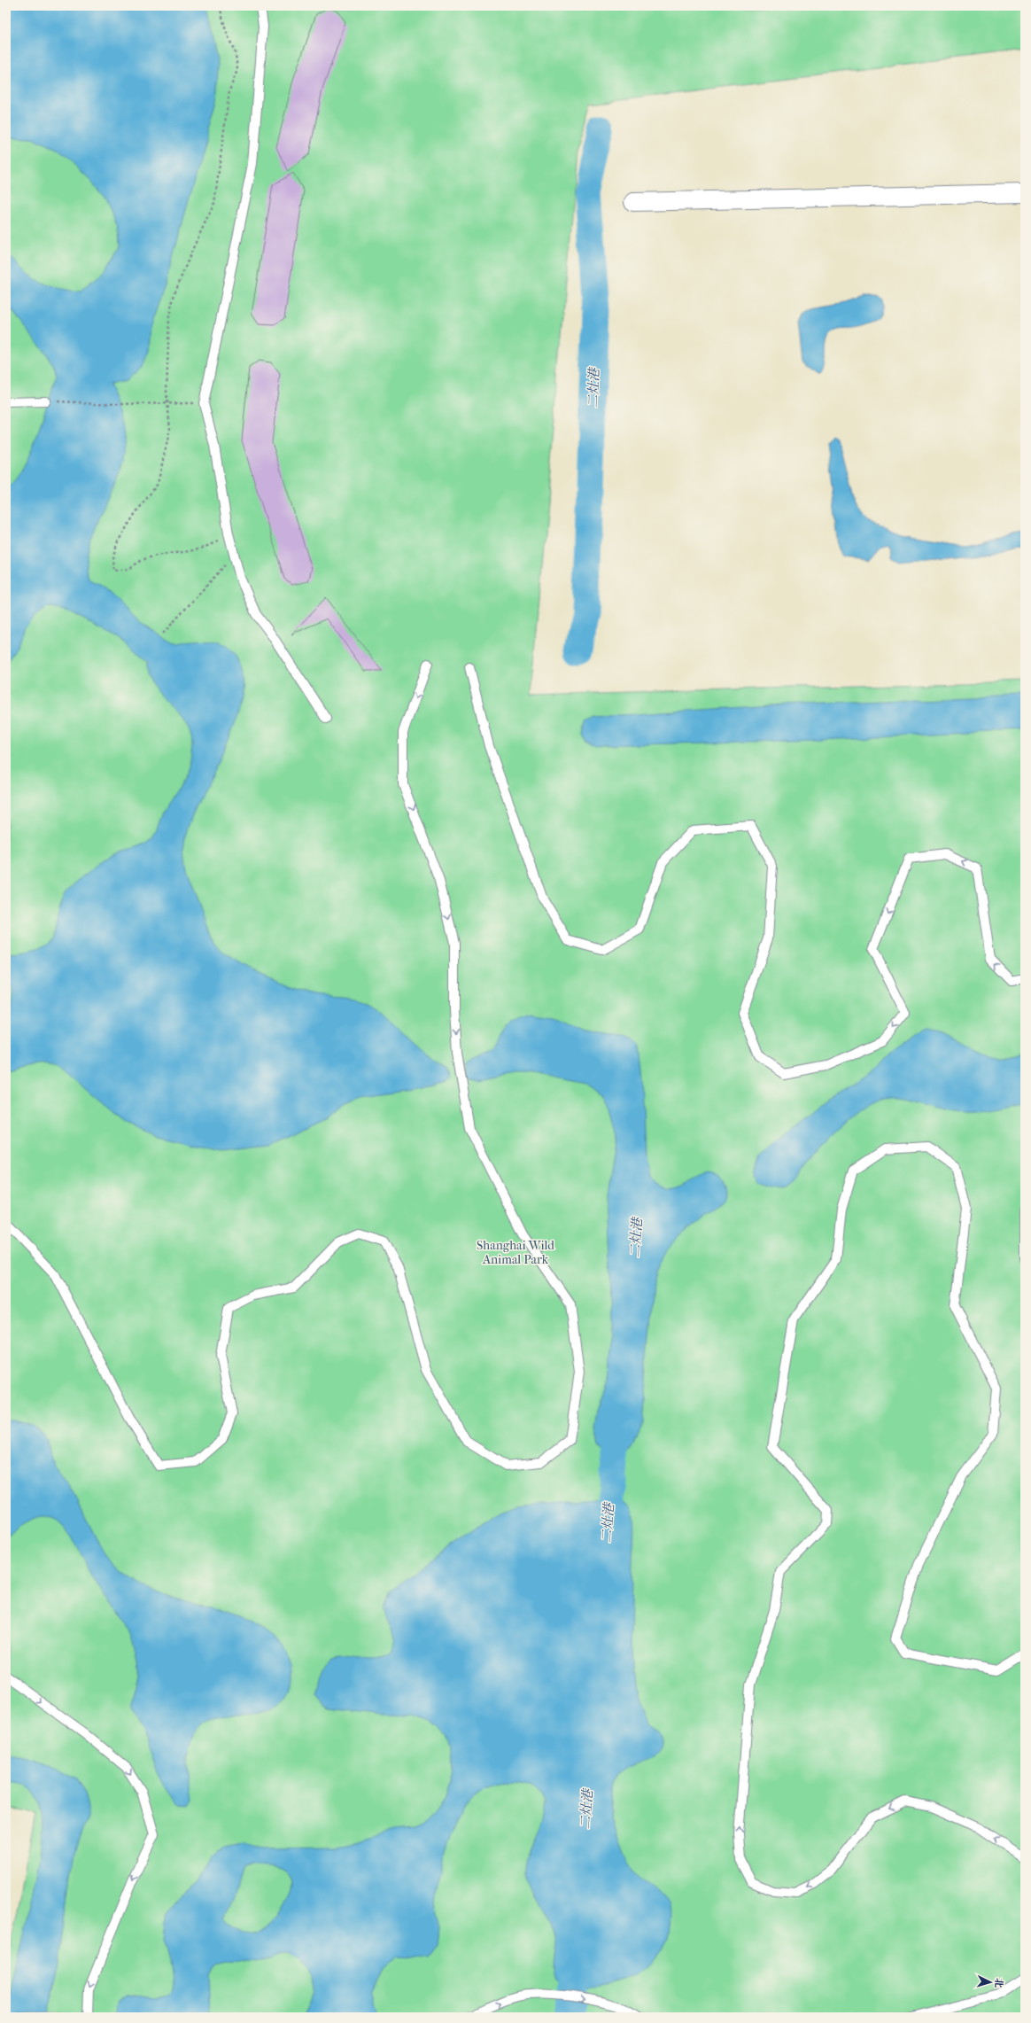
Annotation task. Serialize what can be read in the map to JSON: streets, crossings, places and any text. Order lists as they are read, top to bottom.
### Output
{
  "water": ["二灶港"],
  "parks": ["Shanghai Wild Animal Park"],
  "north": "right"
}
